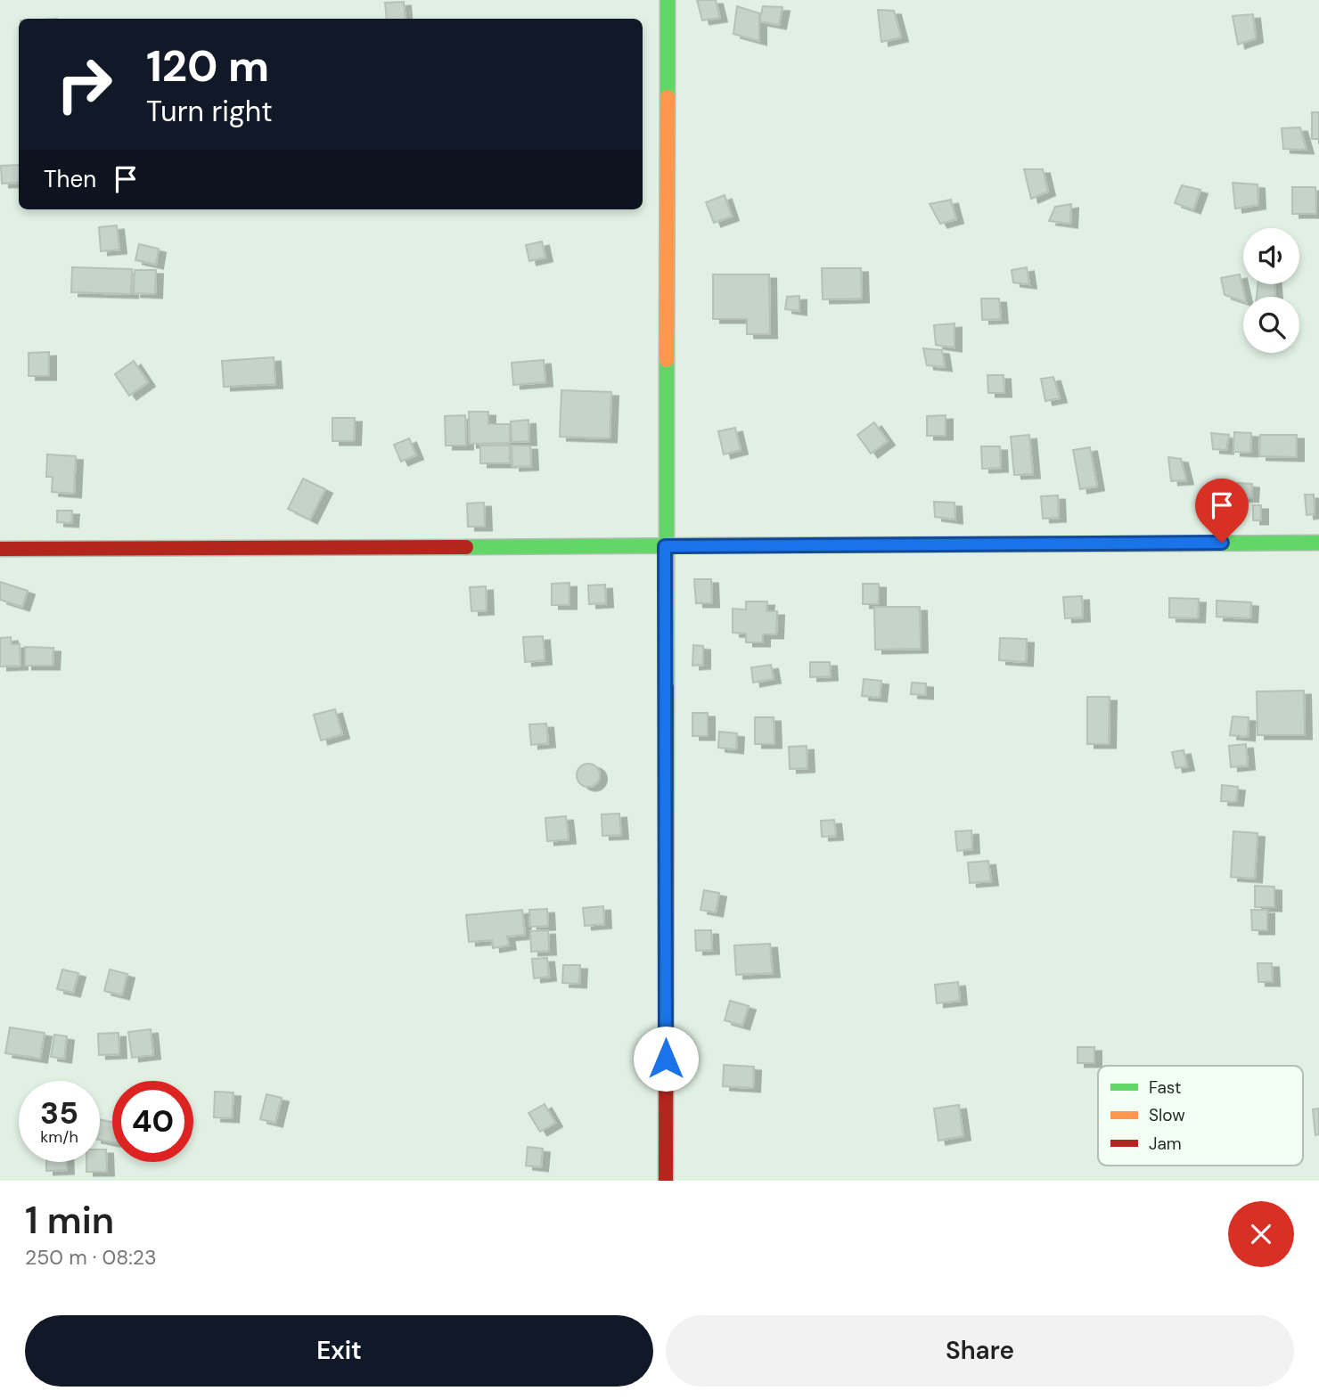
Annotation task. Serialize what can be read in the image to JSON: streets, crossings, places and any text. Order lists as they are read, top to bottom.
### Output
{
  "legend": ["Fast", "Slow", "Jam"],
  "page": {
    "turn": ["120 m", "Turn right"],
    "then": "Then",
    "speed": "35 km/h",
    "limit": "40",
    "heading": ["1 min", "250 m · 08:23"],
    "buttons": ["Exit", "Share"]
  }
}
